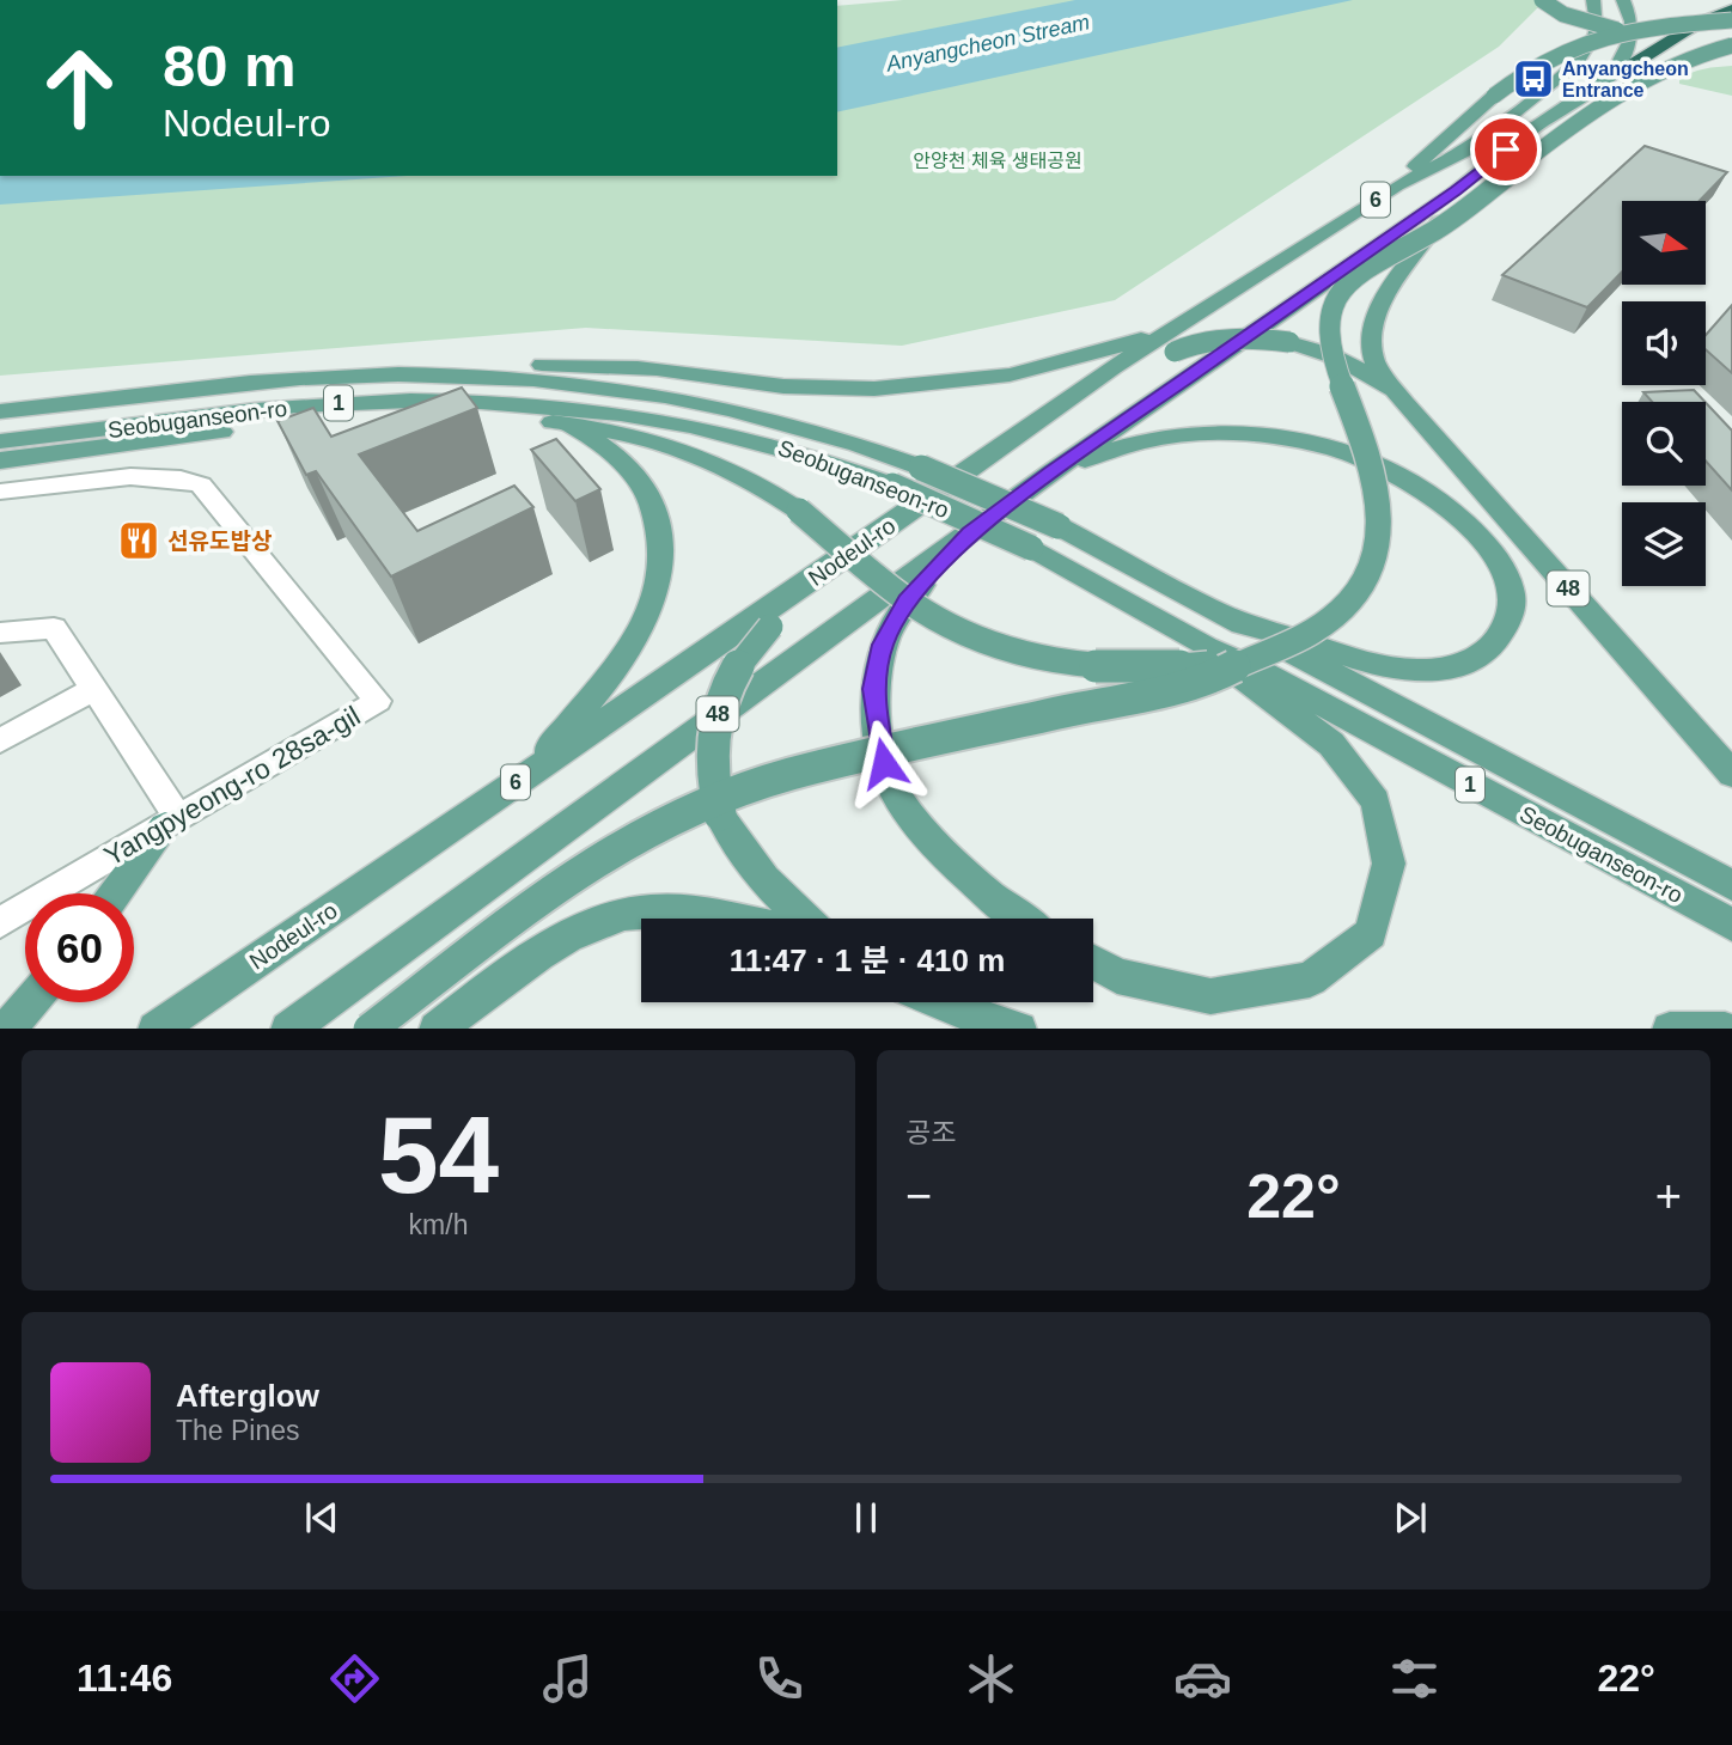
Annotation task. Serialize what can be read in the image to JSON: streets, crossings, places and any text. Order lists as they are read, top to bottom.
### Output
{
  "streets": {
    "main road": [
      "6",
      "1",
      "Seobuganseon-ro",
      "Nodeul-ro",
      "48"
    ],
    "street": ["Yangpyeong-ro 28sa-gil"]
  },
  "crossings": [
    ["6", "48"],
    ["Nodeul-ro", "48"]
  ],
  "water": ["Anyangcheon Stream"],
  "parks": ["안양천 체육 생태공원"],
  "places": {
    "bus stop": ["Anyangcheon Entrance"],
    "restaurant": ["선유도밥상"]
  },
  "north": "right",
  "page": {
    "turn": ["80 m", "Nodeul-ro"],
    "limit": "60",
    "trip": "11:47 · 1 분 · 410 m",
    "tile": [
      ["54", "km/h"],
      "공조"
    ],
    "heat": ["−", "22°", "+"],
    "song": ["Afterglow", "The Pines"],
    "tabs": ["11:46", "22°"]
  }
}
